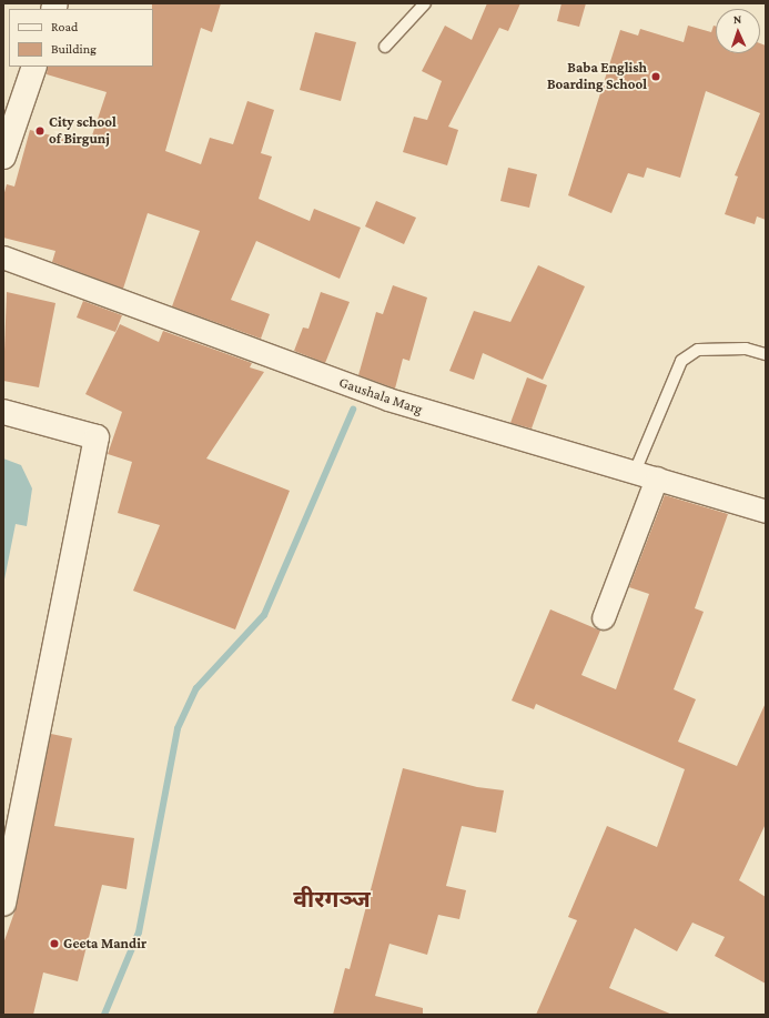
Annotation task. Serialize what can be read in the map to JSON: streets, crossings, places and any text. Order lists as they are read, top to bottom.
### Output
{
  "streets": {
    "street": ["Gaushala Marg"]
  },
  "districts": ["वीरगञ्ज"],
  "places": ["Baba English Boarding School", "City school of Birgunj", "Geeta Mandir"],
  "legend": ["Road", "Building"],
  "north": "top"
}
